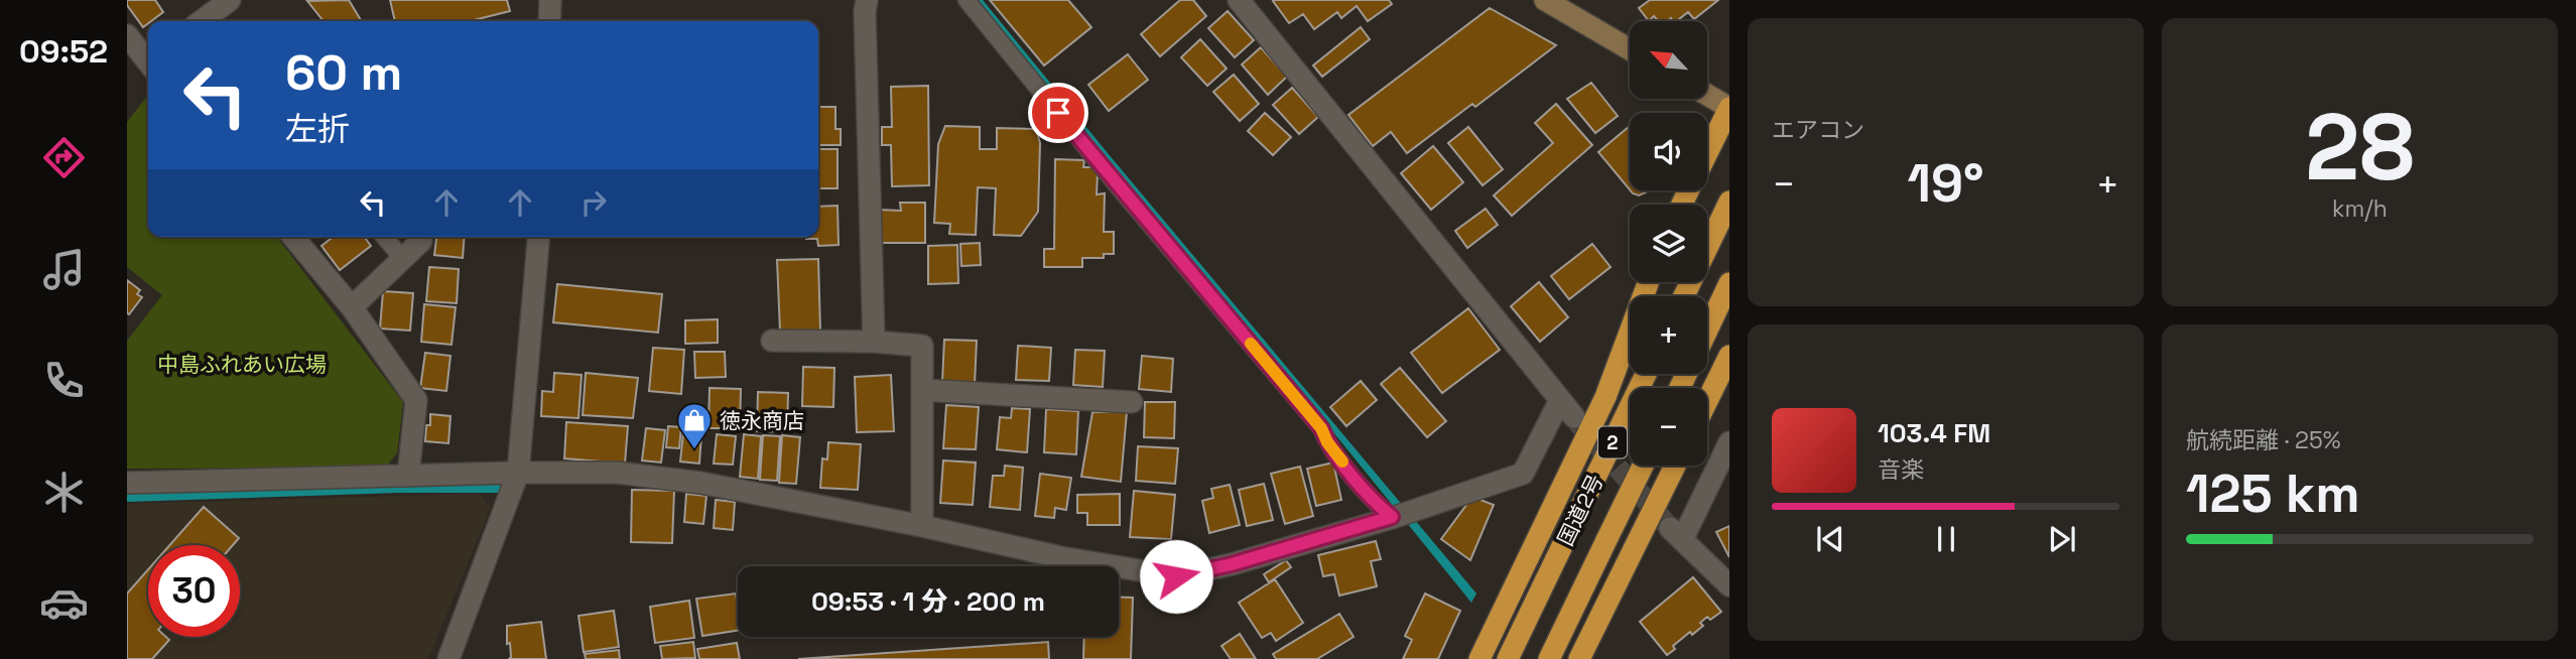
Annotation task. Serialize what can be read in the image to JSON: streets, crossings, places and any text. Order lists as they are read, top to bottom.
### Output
{
  "streets": {
    "highway": ["2", "国道2号"]
  },
  "parks": ["中島ふれあい広場"],
  "places": {
    "shop": ["徳永商店"]
  },
  "north": "top left",
  "page": {
    "tabs": "09:52",
    "tile": [
      "エアコン",
      ["28", "km/h"],
      ["航続距離 · 25%", "125 km"]
    ],
    "map_buttons": ["+", "−"],
    "turn": ["60 m", "左折"],
    "heat": ["−", "19°", "+"],
    "song": ["103.4 FM", "音楽"],
    "limit": "30",
    "trip": "09:53 · 1 分 · 200 m"
  }
}
